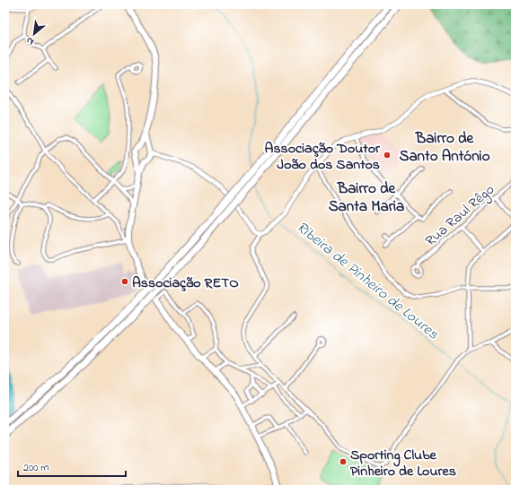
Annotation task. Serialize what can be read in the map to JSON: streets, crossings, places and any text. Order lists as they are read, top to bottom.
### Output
{
  "streets": {
    "street": ["Rua Raul Rêgo"]
  },
  "districts": ["Bairro de Santo António", "Bairro de Santa Maria"],
  "water": ["Ribeira de Pinheiro de Loures"],
  "places": ["Associação Doutor João dos Santos", "Associação RETO", "Sporting Clube Pinheiro de Loures"],
  "scale_bar": "200 m",
  "north": "bottom left"
}
